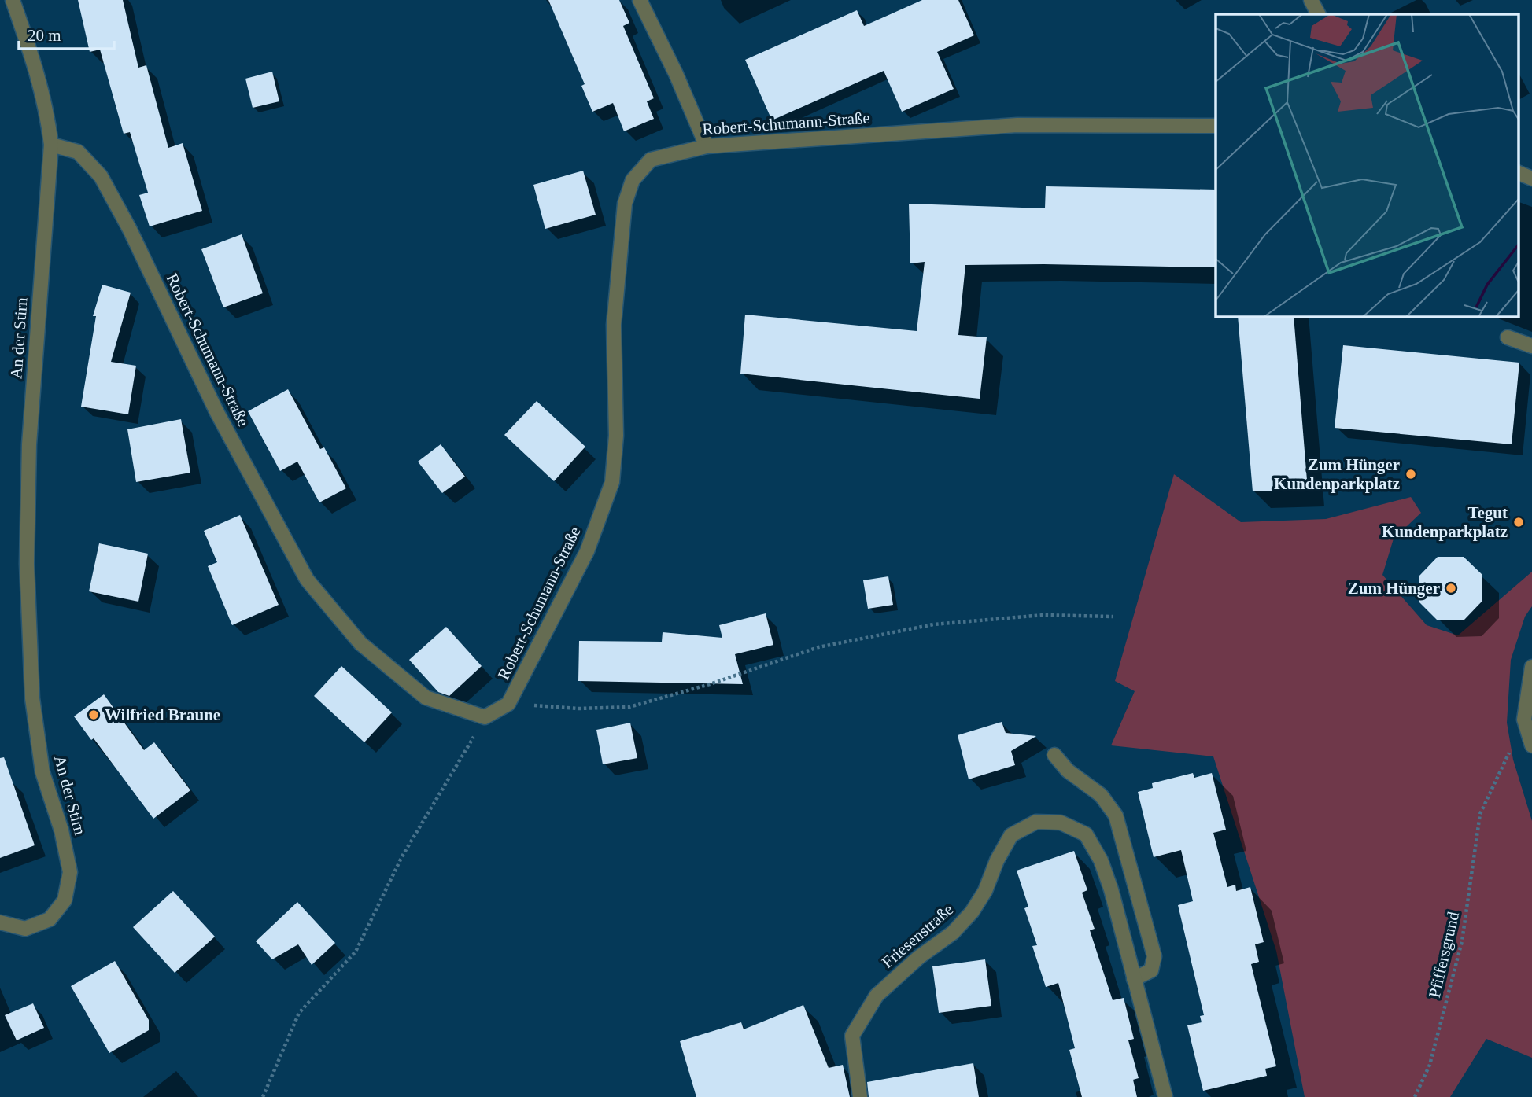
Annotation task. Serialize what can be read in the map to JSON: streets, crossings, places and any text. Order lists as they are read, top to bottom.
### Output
{
  "streets": {
    "street": ["Robert-Schumann-Straße", "An der Stirn", "Friesenstraße"],
    "path": ["Pfiffersgrund"]
  },
  "crossings": [
    ["Robert-Schumann-Straße", "An der Stirn"]
  ],
  "places": [
    "Zum Hünger Kundenparkplatz",
    "Tegut Kundenparkplatz",
    "Zum Hünger",
    "Wilfried Braune"
  ],
  "scale_bar": "20 m"
}
